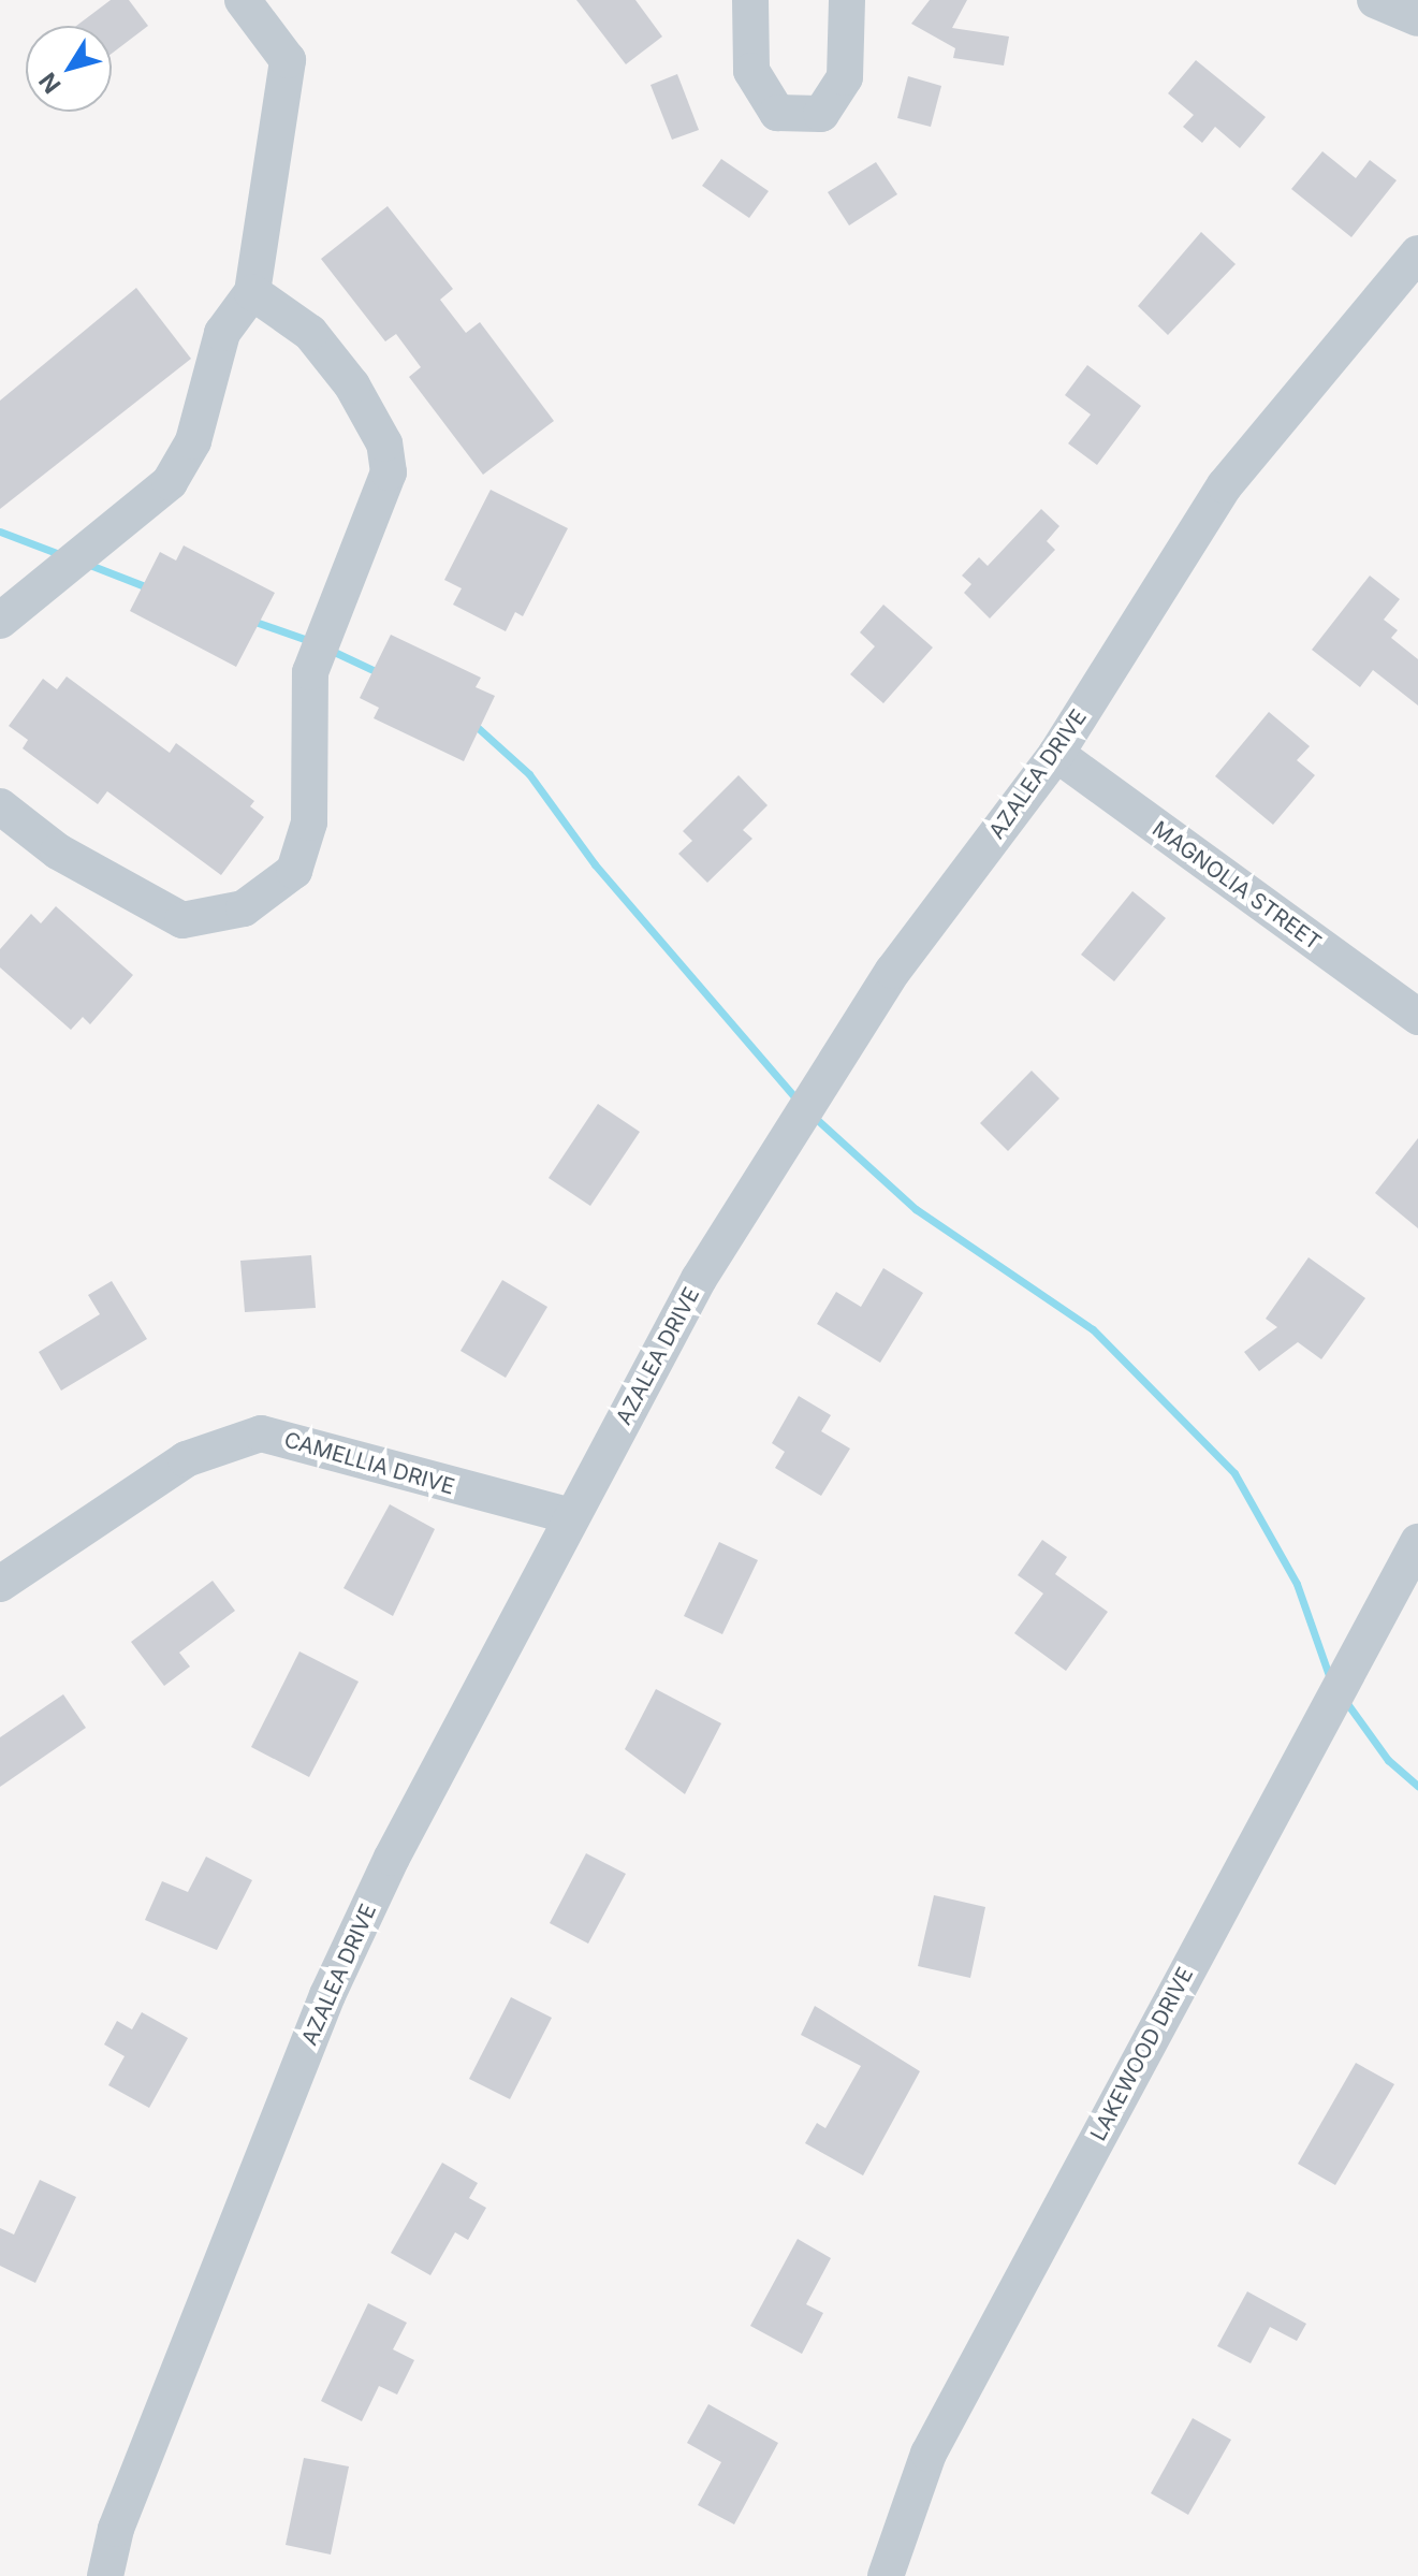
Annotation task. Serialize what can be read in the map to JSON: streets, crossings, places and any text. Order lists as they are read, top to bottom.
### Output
{
  "streets": {
    "street": [
      "AZALEA DRIVE",
      "MAGNOLIA STREET",
      "CAMELLIA DRIVE",
      "LAKEWOOD DRIVE"
    ]
  },
  "crossings": [
    ["AZALEA DRIVE", "MAGNOLIA STREET"],
    ["AZALEA DRIVE", "CAMELLIA DRIVE"]
  ],
  "north": "bottom left"
}
